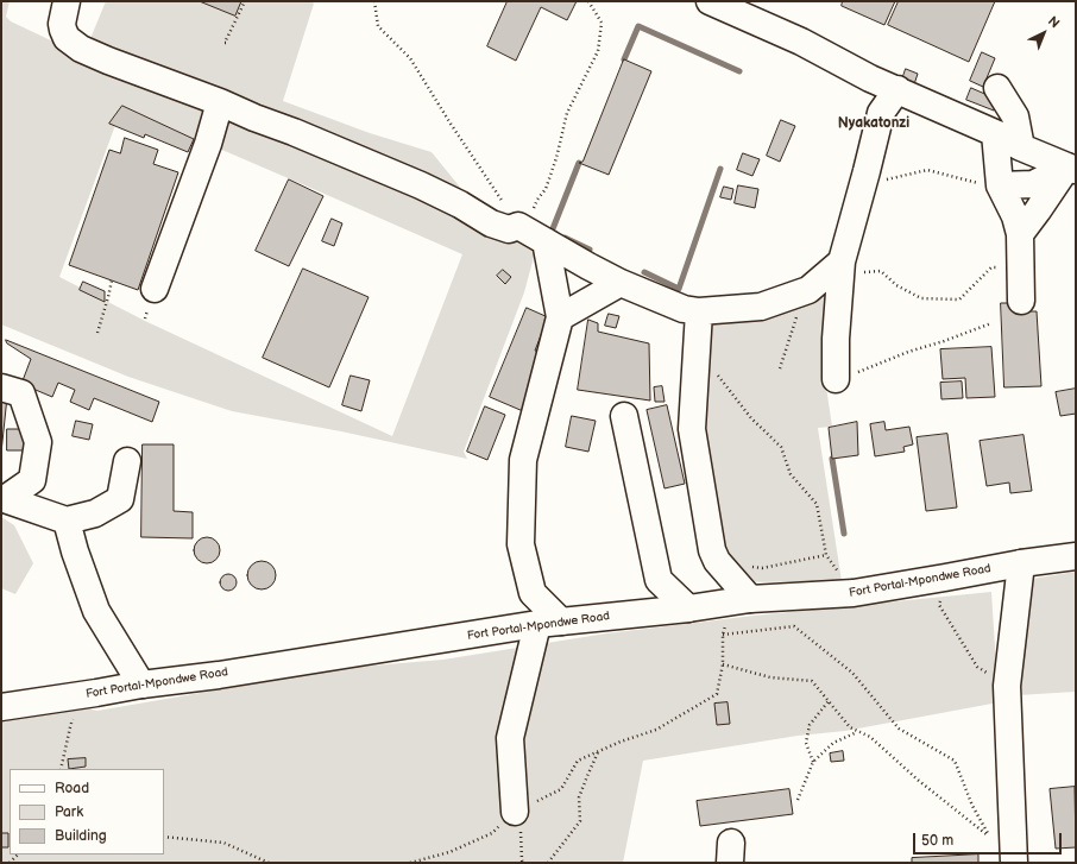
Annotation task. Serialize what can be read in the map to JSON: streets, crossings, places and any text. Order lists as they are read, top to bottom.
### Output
{
  "streets": {
    "main road": ["Fort Portal-Mpondwe Road"]
  },
  "districts": ["Nyakatonzi"],
  "legend": ["Road", "Park", "Building"],
  "scale_bar": "50 m",
  "north": "top right"
}
